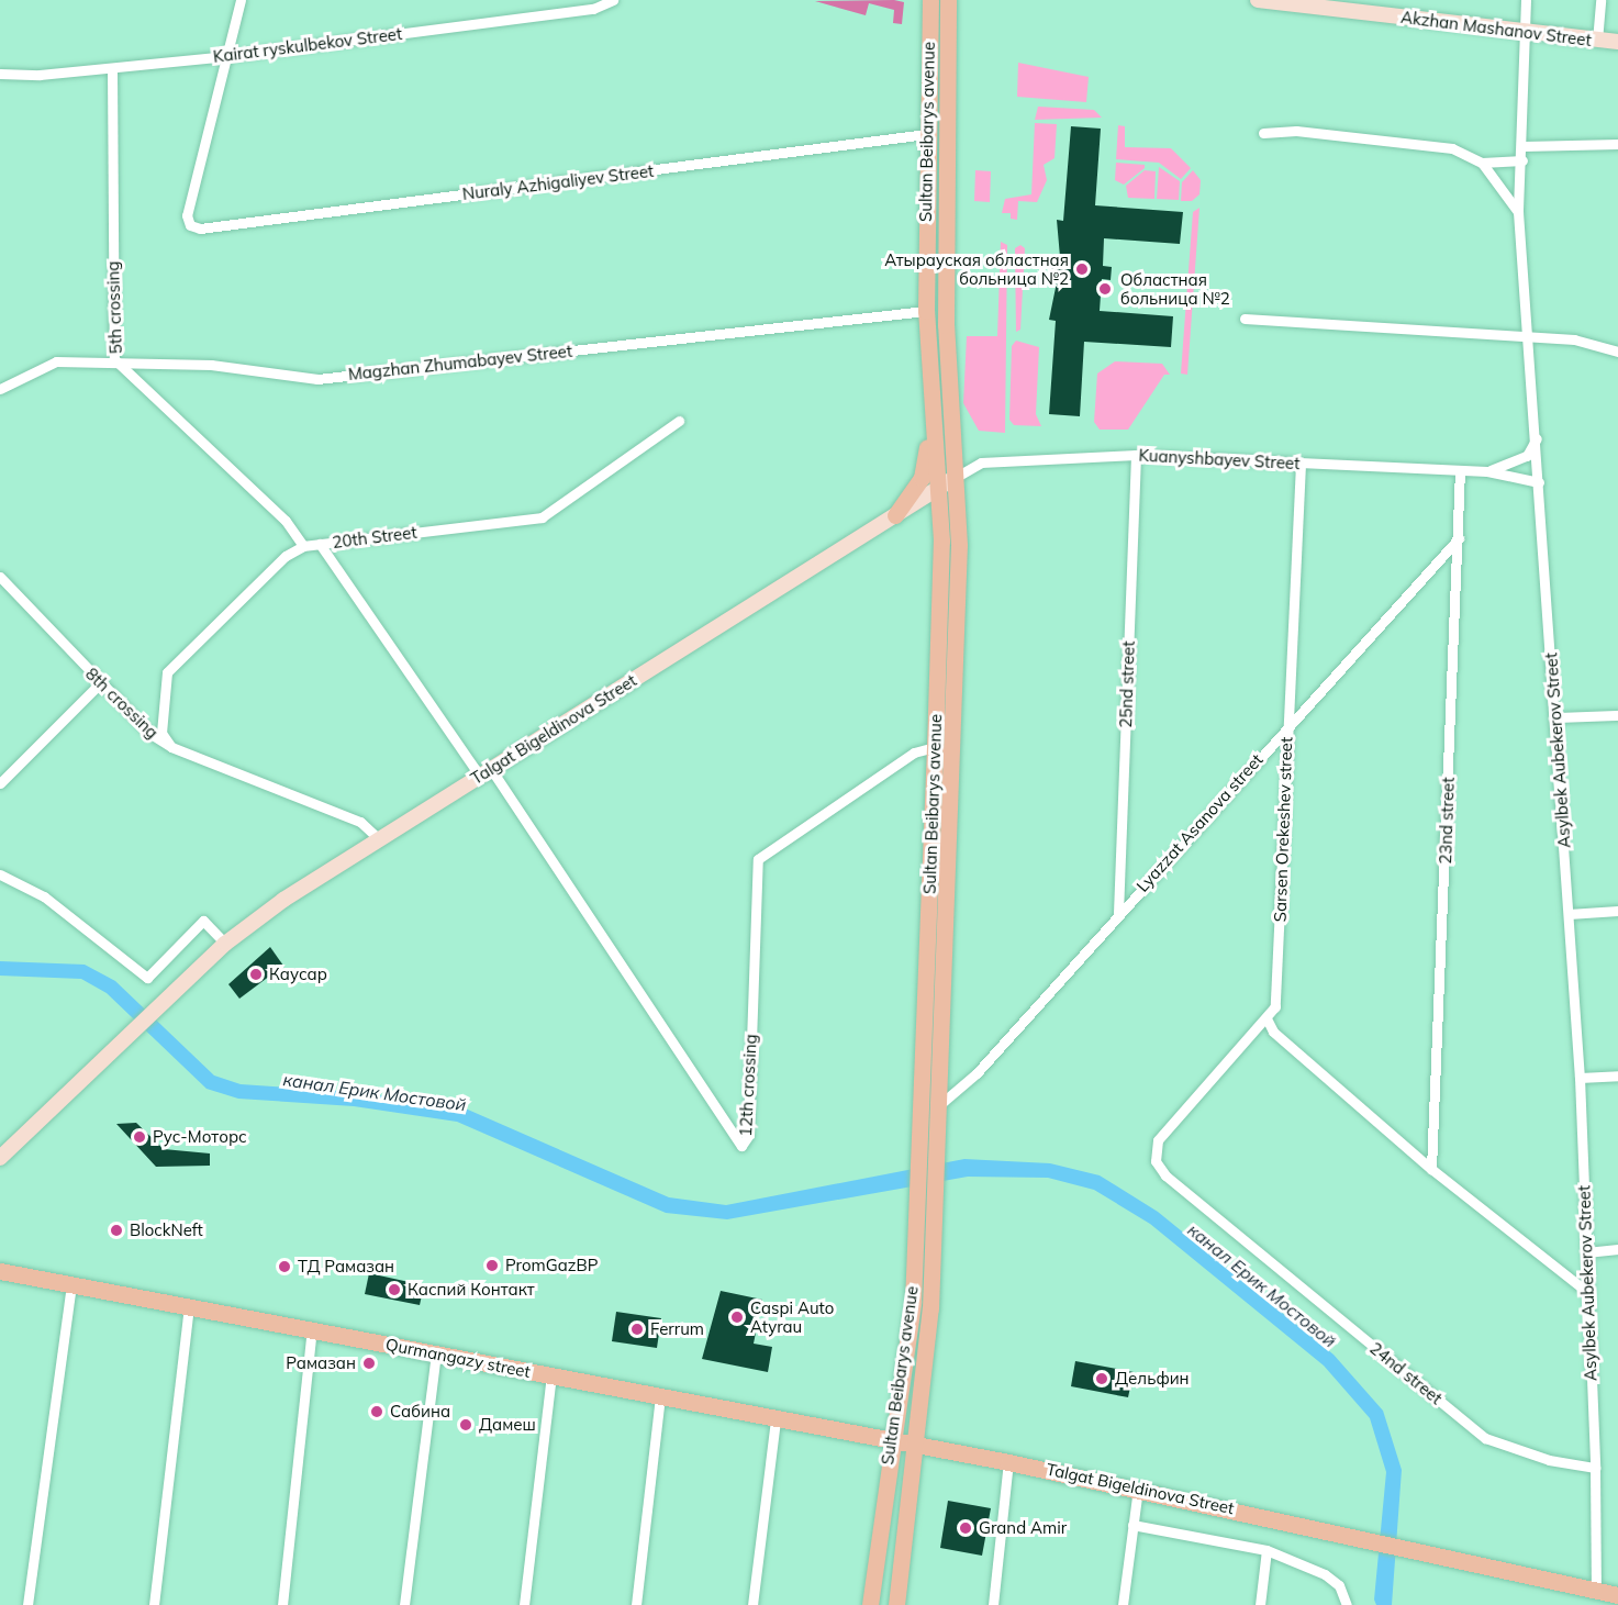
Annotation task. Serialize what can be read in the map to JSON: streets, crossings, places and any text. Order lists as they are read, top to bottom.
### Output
{
  "streets": {
    "main road": ["Sultan Beibarys avenue", "Talgat Bigeldinova Street", "Qurmangazy street"],
    "street": [
      "Akzhan Mashanov Street",
      "Kairat ryskulbekov Street",
      "Nuraly Azhigaliyev Street",
      "5th crossing",
      "Magzhan Zhumabayev Street",
      "Kuanyshbayev Street",
      "20th Street",
      "25nd street",
      "8th crossing",
      "Asylbek Aubekerov Street",
      "23nd street",
      "Lyazzat Asanova street",
      "Sarsen Orekeshev street",
      "12th crossing",
      "24nd street"
    ]
  },
  "crossings": [
    ["Akzhan Mashanov Street", "Asylbek Aubekerov Street"],
    ["Kairat ryskulbekov Street", "Nuraly Azhigaliyev Street"],
    ["Kairat ryskulbekov Street", "5th crossing"],
    ["Sultan Beibarys avenue", "Nuraly Azhigaliyev Street"],
    ["Sultan Beibarys avenue", "Magzhan Zhumabayev Street"],
    ["Sultan Beibarys avenue", "Kuanyshbayev Street"],
    ["Sultan Beibarys avenue", "Talgat Bigeldinova Street"],
    ["Sultan Beibarys avenue", "Lyazzat Asanova street"],
    ["Sultan Beibarys avenue", "12th crossing"],
    ["Sultan Beibarys avenue", "Qurmangazy street"],
    ["5th crossing", "Magzhan Zhumabayev Street"],
    ["5th crossing", "20th Street"],
    ["Kuanyshbayev Street", "25nd street"],
    ["Kuanyshbayev Street", "Talgat Bigeldinova Street"],
    ["Kuanyshbayev Street", "Asylbek Aubekerov Street"],
    ["Kuanyshbayev Street", "23nd street"],
    ["Kuanyshbayev Street", "Sarsen Orekeshev street"],
    ["20th Street", "8th crossing"],
    ["25nd street", "Lyazzat Asanova street"],
    ["8th crossing", "Talgat Bigeldinova Street"],
    ["Talgat Bigeldinova Street", "12th crossing"],
    ["Talgat Bigeldinova Street", "Qurmangazy street"],
    ["Asylbek Aubekerov Street", "24nd street"],
    ["23nd street", "Lyazzat Asanova street"],
    ["Lyazzat Asanova street", "Sarsen Orekeshev street"],
    ["Sarsen Orekeshev street", "24nd street"]
  ],
  "water": ["канал Ерик Мостовой"],
  "places": [
    "Атырауская областная больница №2",
    "Областная больница №2",
    "Каусар",
    "Рус-Моторс",
    "BlockNeft",
    "PromGazBP",
    "ТД Рамазан",
    "Каспий Контакт",
    "Caspi Auto Atyrau",
    "Ferrum",
    "Рамазан",
    "Дельфин",
    "Сабина",
    "Дамеш",
    "Grand Amir"
  ]
}
